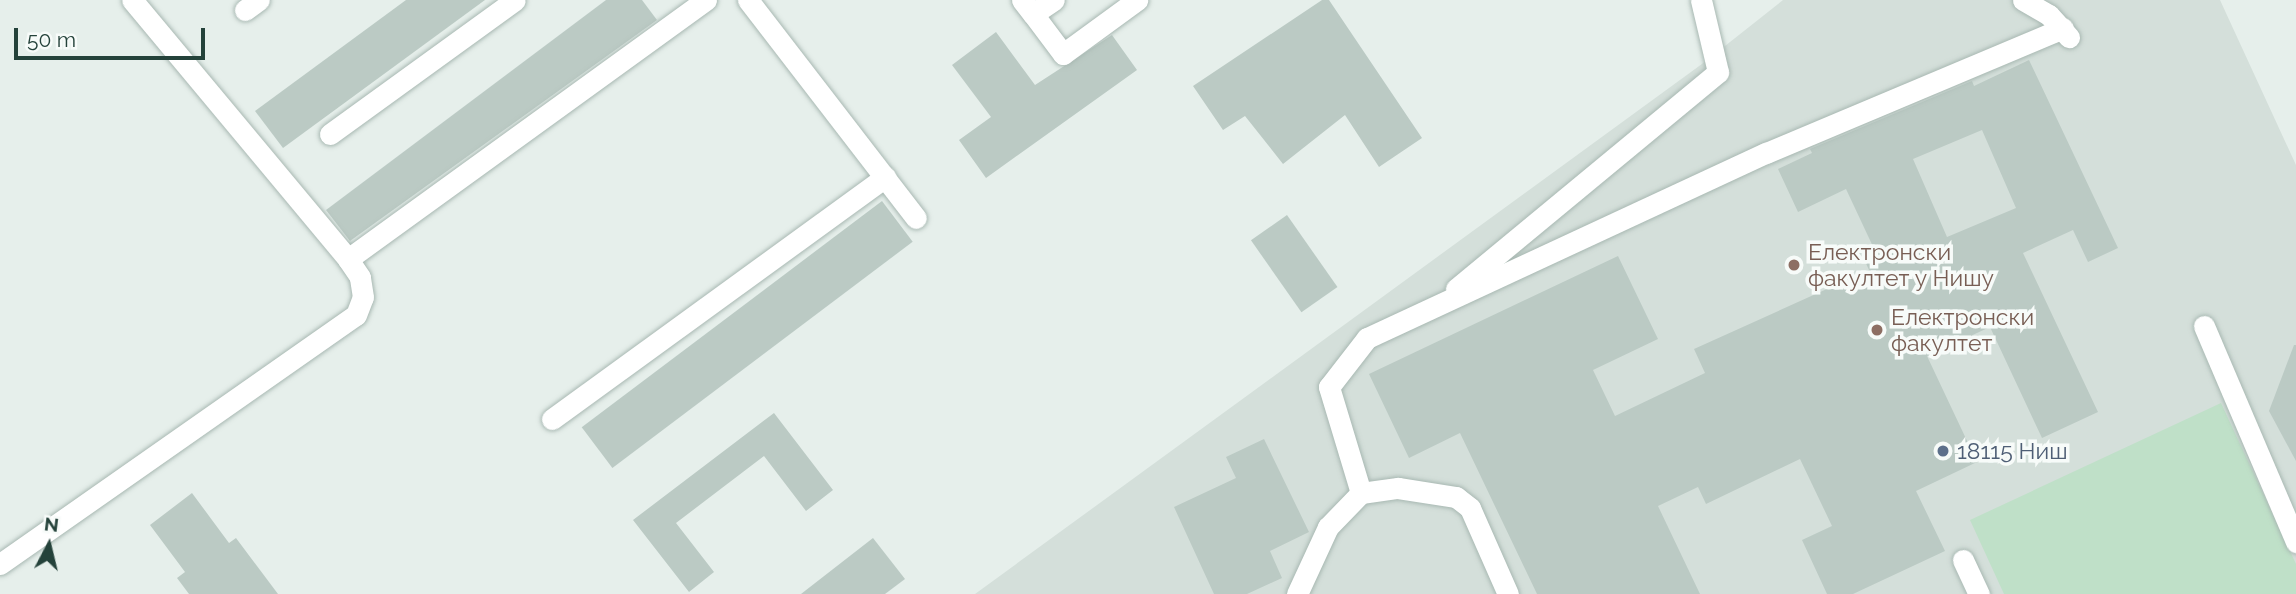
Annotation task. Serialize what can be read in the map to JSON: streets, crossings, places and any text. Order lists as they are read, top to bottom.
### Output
{
  "places": ["Електронски факултет у Нишу", "Електронски факултет", "18115 Ниш"],
  "scale_bar": "50 m",
  "north": "top"
}
